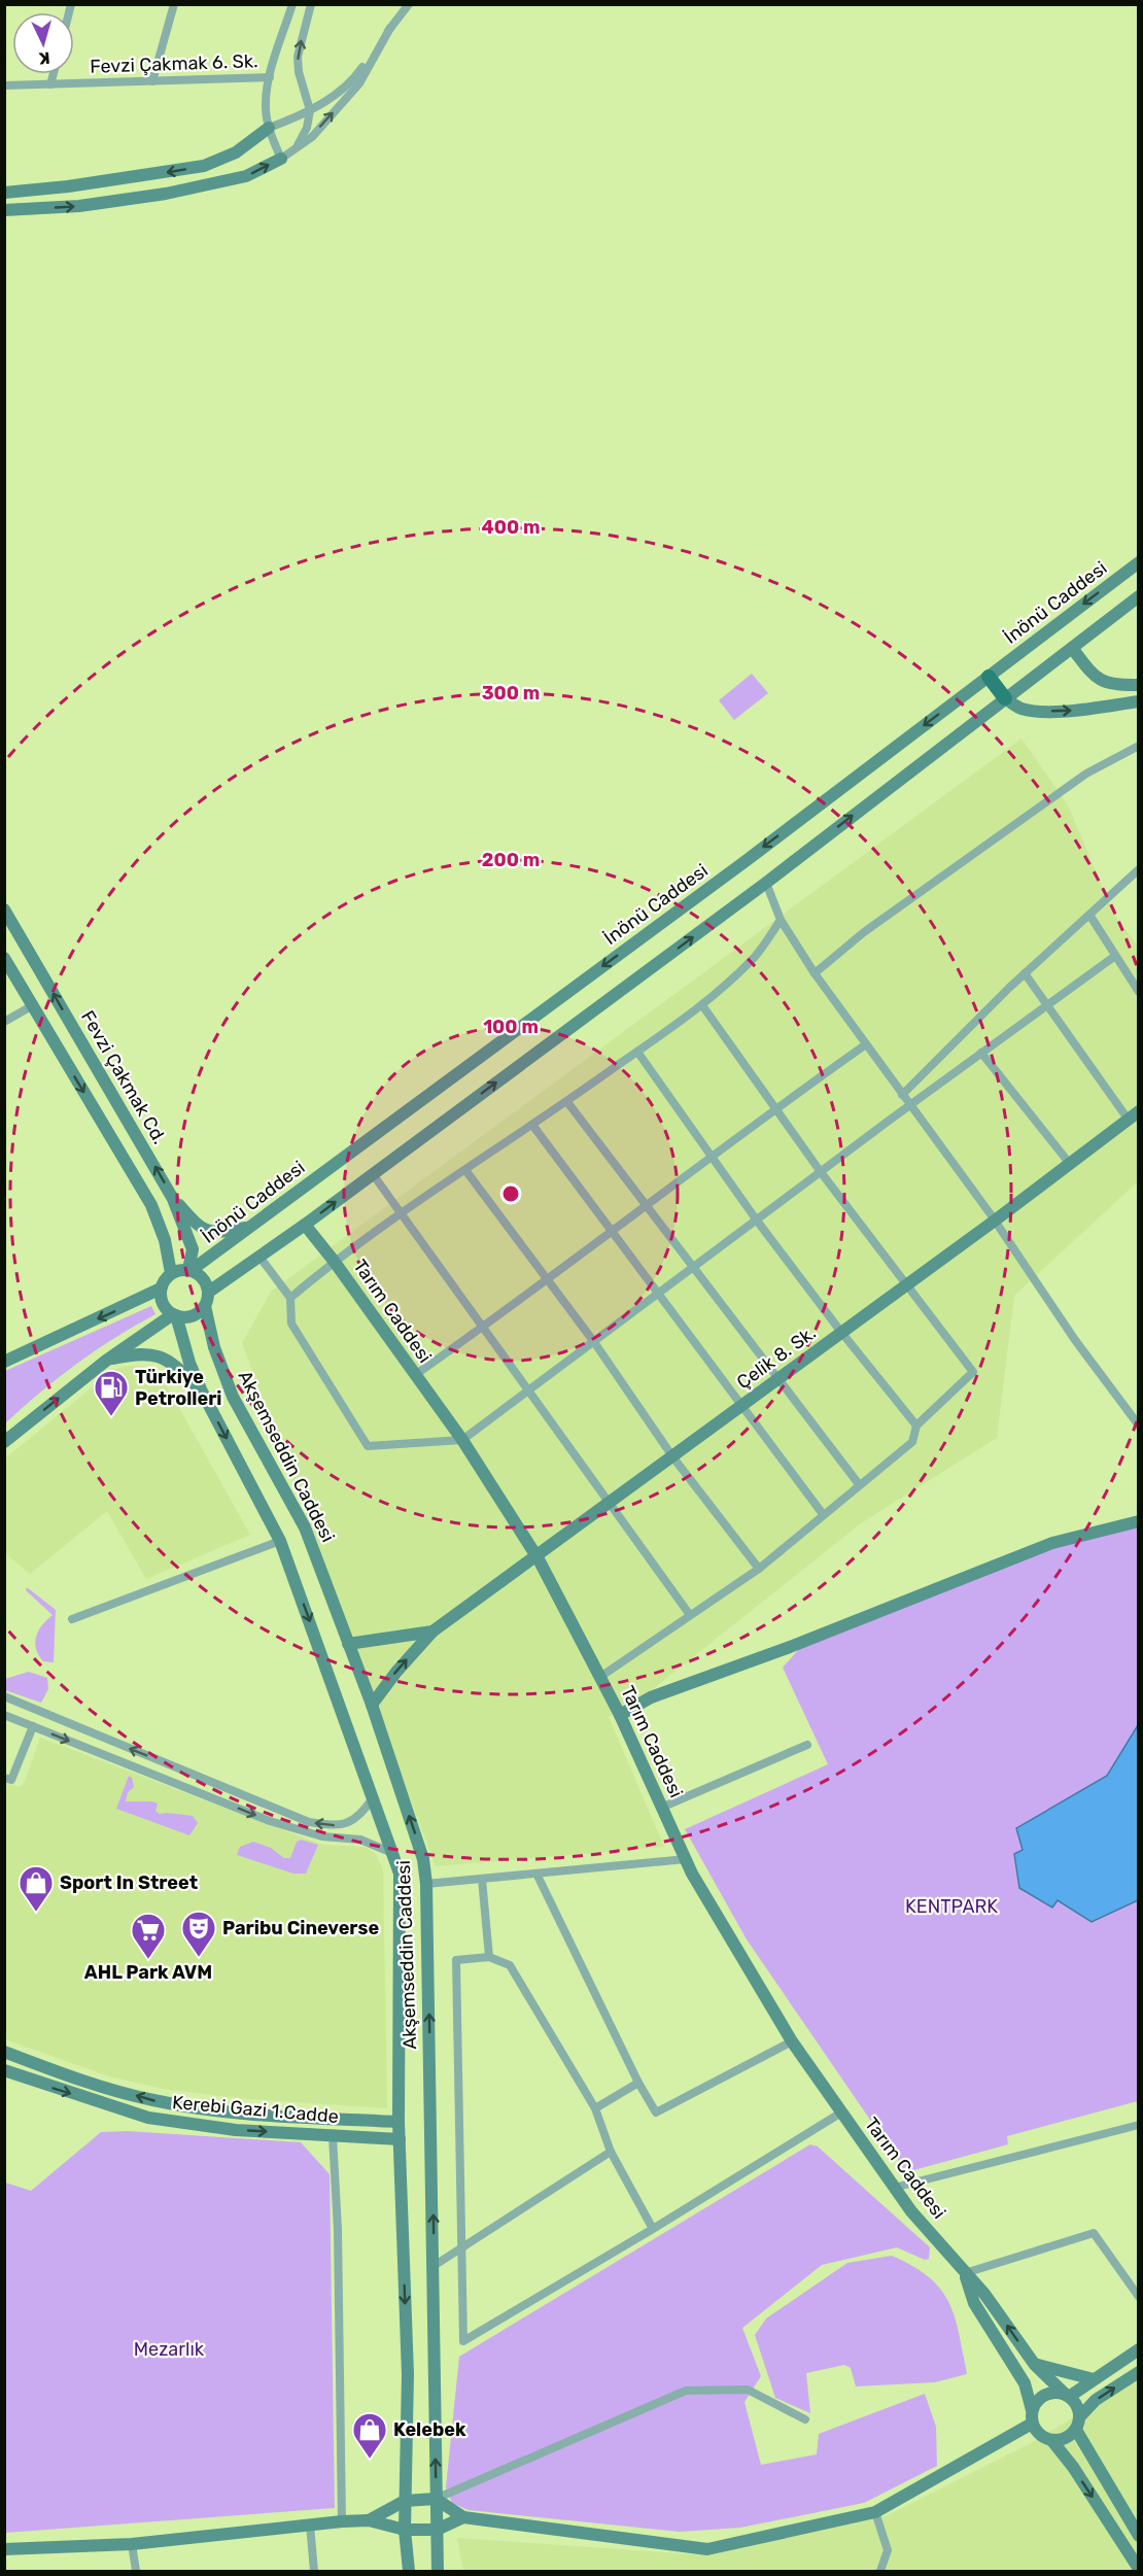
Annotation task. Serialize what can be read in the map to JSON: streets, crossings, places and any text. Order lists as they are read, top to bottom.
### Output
{
  "streets": {
    "street": [
      "Fevzi Çakmak 6. Sk.",
      "İnönü Caddesi",
      "Fevzi Çakmak Cd.",
      "Tarım Caddesi",
      "Çelik 8. Sk.",
      "Akşemseddin Caddesi",
      "Kerebi Gazi 1.Cadde"
    ]
  },
  "crossings": [
    ["İnönü Caddesi", "Fevzi Çakmak Cd."],
    ["İnönü Caddesi", "Akşemseddin Caddesi"],
    ["Fevzi Çakmak Cd.", "Akşemseddin Caddesi"],
    ["Tarım Caddesi", "Çelik 8. Sk."],
    ["Çelik 8. Sk.", "Akşemseddin Caddesi"],
    ["Akşemseddin Caddesi", "Kerebi Gazi 1.Cadde"]
  ],
  "parks": ["KENTPARK", "Mezarlık"],
  "places": {
    "fuel station": ["Türkiye Petrolleri"],
    "shop": ["Sport In Street", "Kelebek"],
    "theatre": ["Paribu Cineverse"],
    "supermarket": ["AHL Park AVM"]
  },
  "north": "bottom",
  "rings": [
    "400 m",
    "300 m",
    "200 m",
    "100 m"
  ]
}
